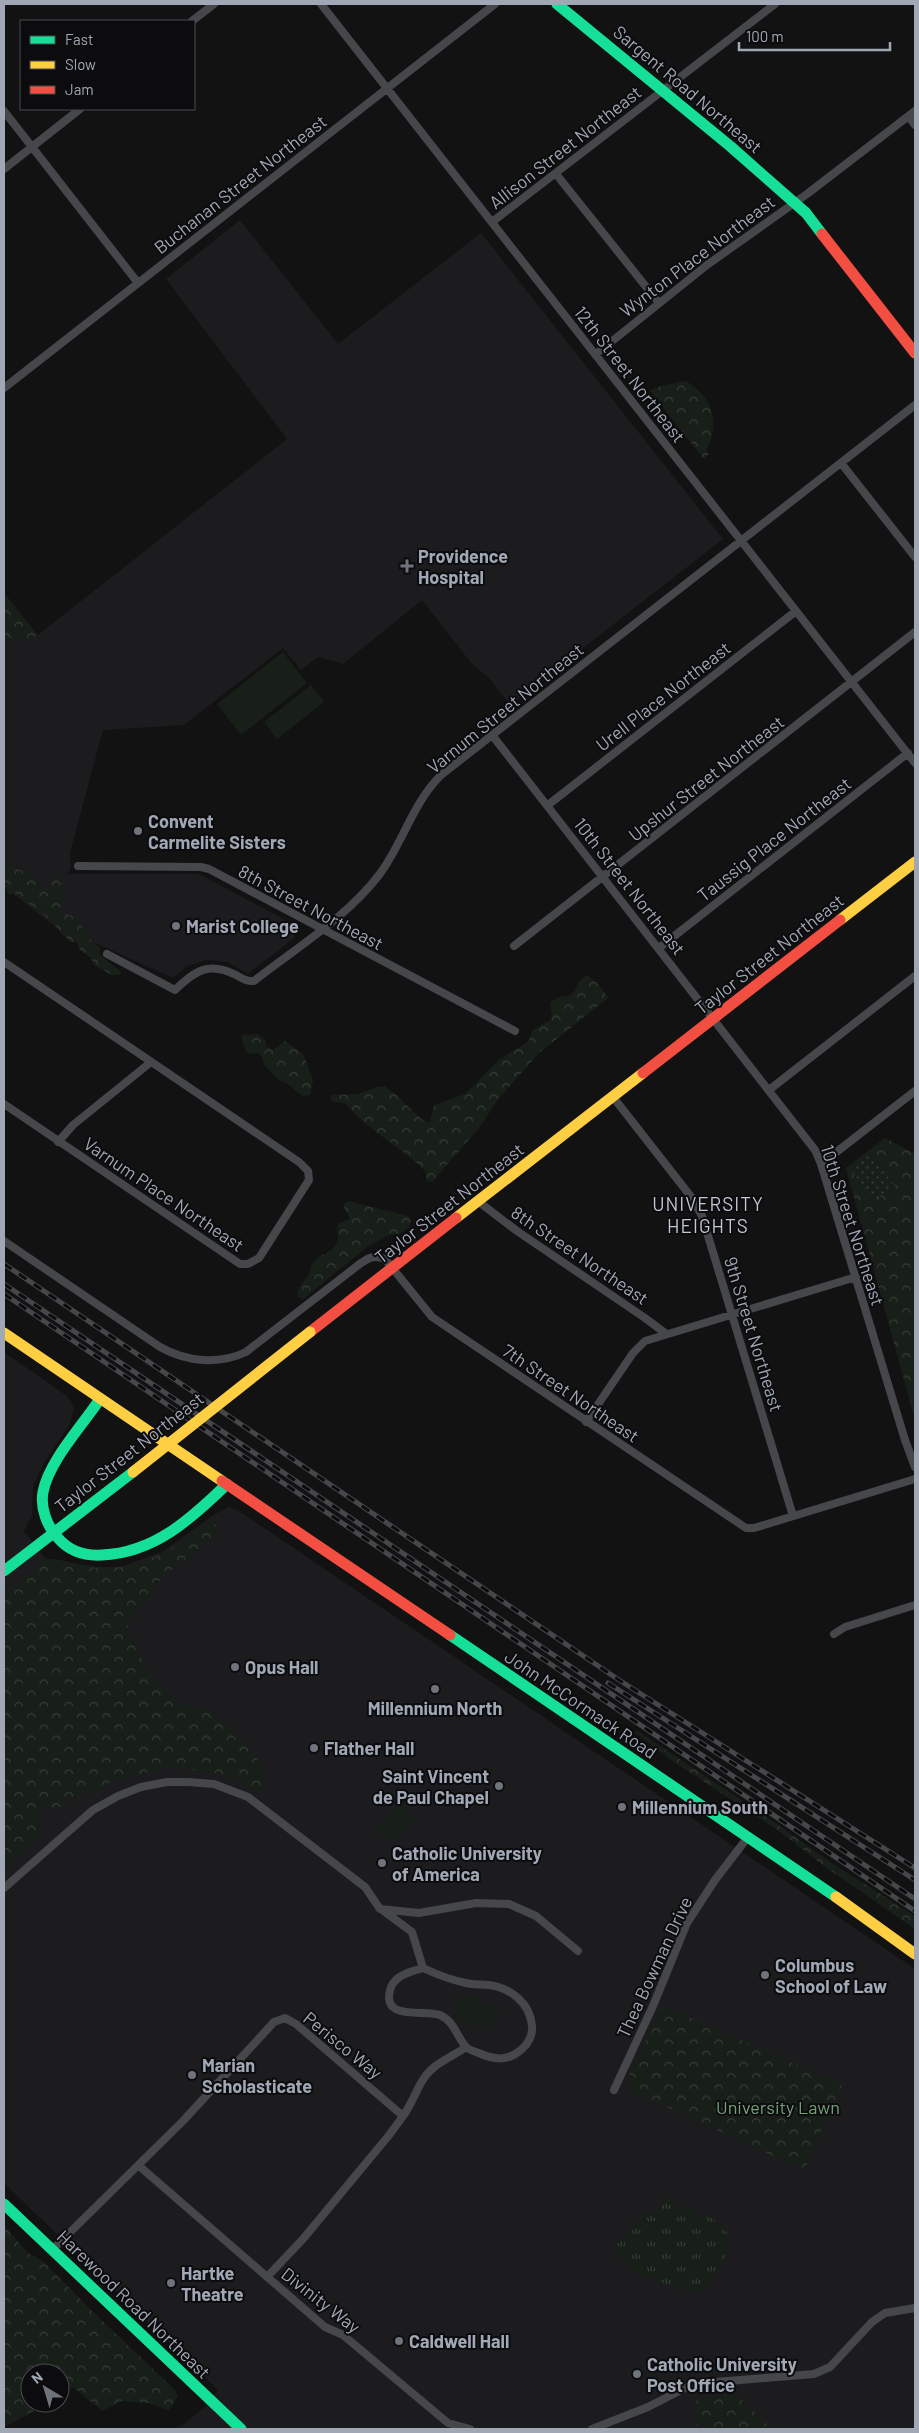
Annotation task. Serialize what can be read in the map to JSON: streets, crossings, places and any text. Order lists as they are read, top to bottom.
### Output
{
  "streets": {
    "main road": [
      "Sargent Road Northeast",
      "Taylor Street Northeast",
      "John McCormack Road",
      "Harewood Road Northeast"
    ],
    "street": [
      "Allison Street Northeast",
      "Buchanan Street Northeast",
      "Wynton Place Northeast",
      "12th Street Northeast",
      "Urell Place Northeast",
      "Varnum Street Northeast",
      "Upshur Street Northeast",
      "Taussig Place Northeast",
      "10th Street Northeast",
      "8th Street Northeast",
      "Varnum Place Northeast",
      "9th Street Northeast",
      "7th Street Northeast",
      "Thea Bowman Drive",
      "Perisco Way",
      "Divinity Way"
    ]
  },
  "crossings": [
    ["Sargent Road Northeast", "Allison Street Northeast"],
    ["Sargent Road Northeast", "Wynton Place Northeast"],
    ["Allison Street Northeast", "12th Street Northeast"],
    ["Buchanan Street Northeast", "12th Street Northeast"],
    ["Wynton Place Northeast", "12th Street Northeast"],
    ["12th Street Northeast", "Urell Place Northeast"],
    ["12th Street Northeast", "Varnum Street Northeast"],
    ["12th Street Northeast", "Upshur Street Northeast"],
    ["12th Street Northeast", "Taussig Place Northeast"],
    ["Urell Place Northeast", "10th Street Northeast"],
    ["Varnum Street Northeast", "10th Street Northeast"],
    ["Varnum Street Northeast", "8th Street Northeast"],
    ["Upshur Street Northeast", "10th Street Northeast"],
    ["Taussig Place Northeast", "10th Street Northeast"],
    ["10th Street Northeast", "Taylor Street Northeast"],
    ["8th Street Northeast", "Taylor Street Northeast"],
    ["Taylor Street Northeast", "9th Street Northeast"],
    ["Taylor Street Northeast", "7th Street Northeast"],
    ["9th Street Northeast", "7th Street Northeast"],
    ["John McCormack Road", "Thea Bowman Drive"],
    ["Perisco Way", "Divinity Way"],
    ["Perisco Way", "Harewood Road Northeast"]
  ],
  "districts": ["UNIVERSITY HEIGHTS"],
  "parks": ["University Lawn"],
  "places": {
    "health": ["Providence Hospital"],
    "other": [
      "Convent Carmelite Sisters",
      "Marist College",
      "Opus Hall",
      "Millennium North",
      "Flather Hall",
      "Saint Vincent de Paul Chapel",
      "Millennium South",
      "Catholic University of America",
      "Columbus School of Law",
      "Marian Scholasticate",
      "Hartke Theatre",
      "Caldwell Hall",
      "Catholic University Post Office"
    ]
  },
  "legend": ["Fast", "Slow", "Jam"],
  "scale_bar": "100 m",
  "north": "top left"
}
